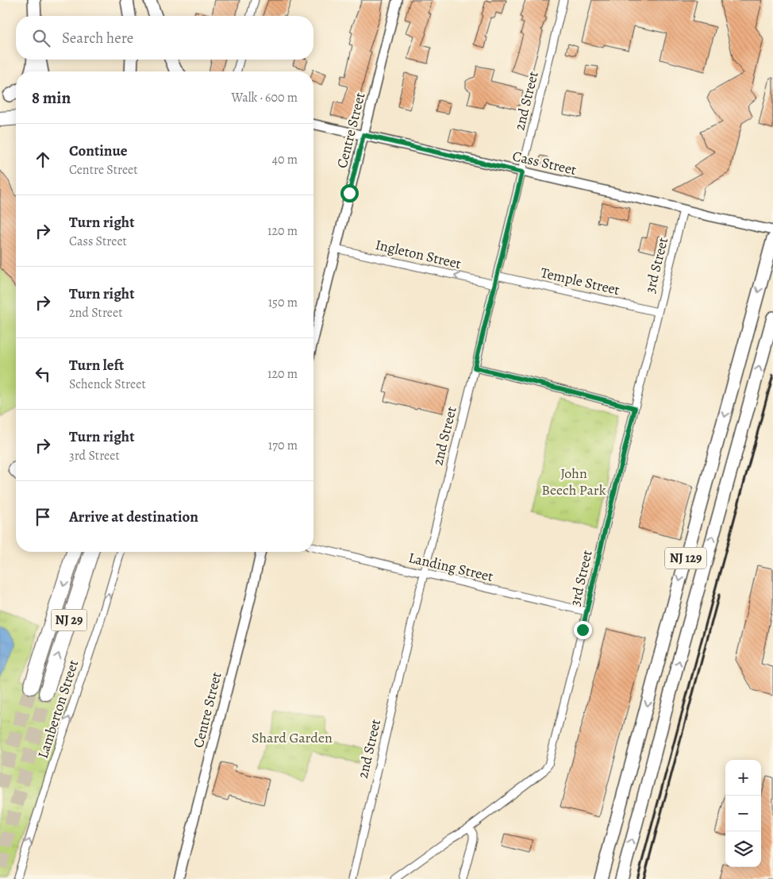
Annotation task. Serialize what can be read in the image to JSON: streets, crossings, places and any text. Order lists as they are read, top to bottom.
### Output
{
  "streets": {
    "highway": ["NJ 129", "NJ 29"],
    "street": [
      "2nd Street",
      "Centre Street",
      "Cass Street",
      "Ingleton Street",
      "3rd Street",
      "Temple Street",
      "Landing Street",
      "Lamberton Street"
    ]
  },
  "crossings": [
    ["2nd Street", "Cass Street"],
    ["2nd Street", "Ingleton Street"],
    ["2nd Street", "Temple Street"],
    ["2nd Street", "Landing Street"],
    ["Centre Street", "Cass Street"],
    ["Centre Street", "Ingleton Street"],
    ["Cass Street", "3rd Street"],
    ["3rd Street", "Temple Street"],
    ["3rd Street", "Landing Street"]
  ],
  "one_way": ["Ingleton Street", "Lamberton Street"],
  "parks": ["John Beech Park", "Shard Garden"],
  "page": {
    "search": "Search here",
    "heading": ["8 min", "Walk · 600 m"],
    "list": [
      ["Continue", "Centre Street", "40 m"],
      ["Turn right", "Cass Street", "120 m"],
      ["Turn right", "2nd Street", "150 m"],
      ["Turn left", "Schenck Street", "120 m"],
      ["Turn right", "3rd Street", "170 m"],
      "Arrive at destination"
    ],
    "map_buttons": ["+", "−"]
  }
}
